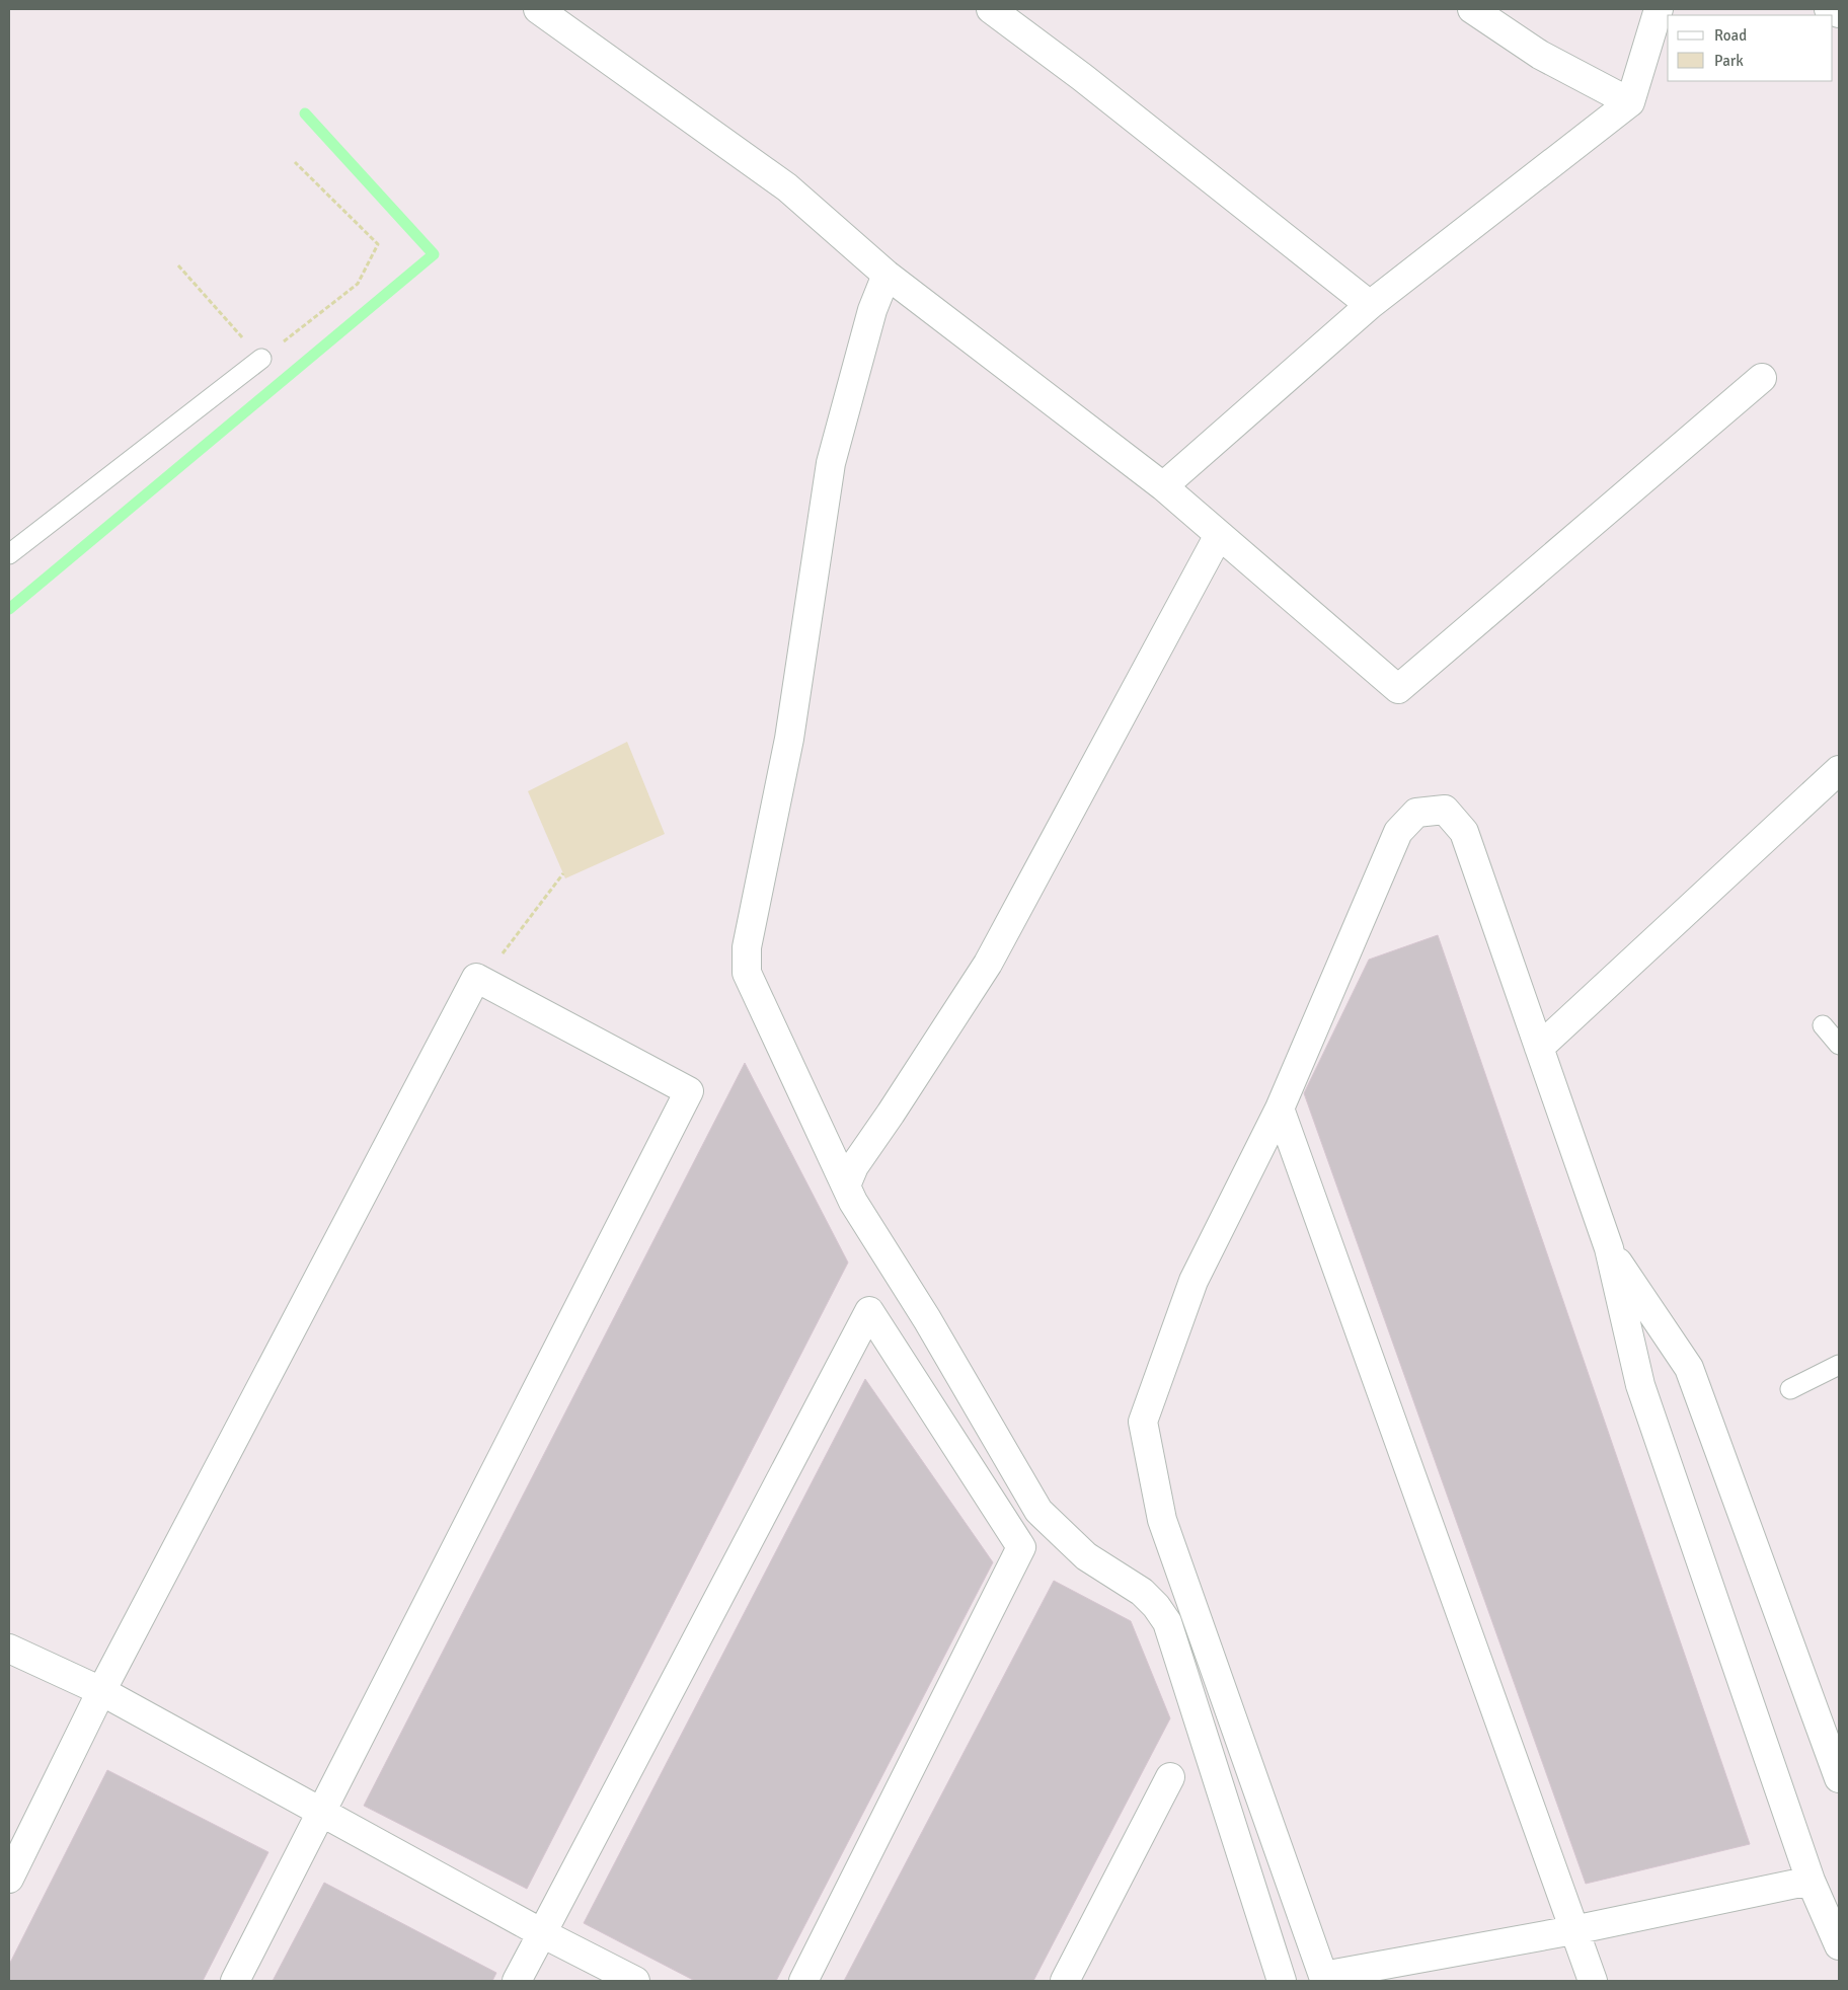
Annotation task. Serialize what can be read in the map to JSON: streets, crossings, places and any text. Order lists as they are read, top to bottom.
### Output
{
  "legend": ["Road", "Park"]
}
